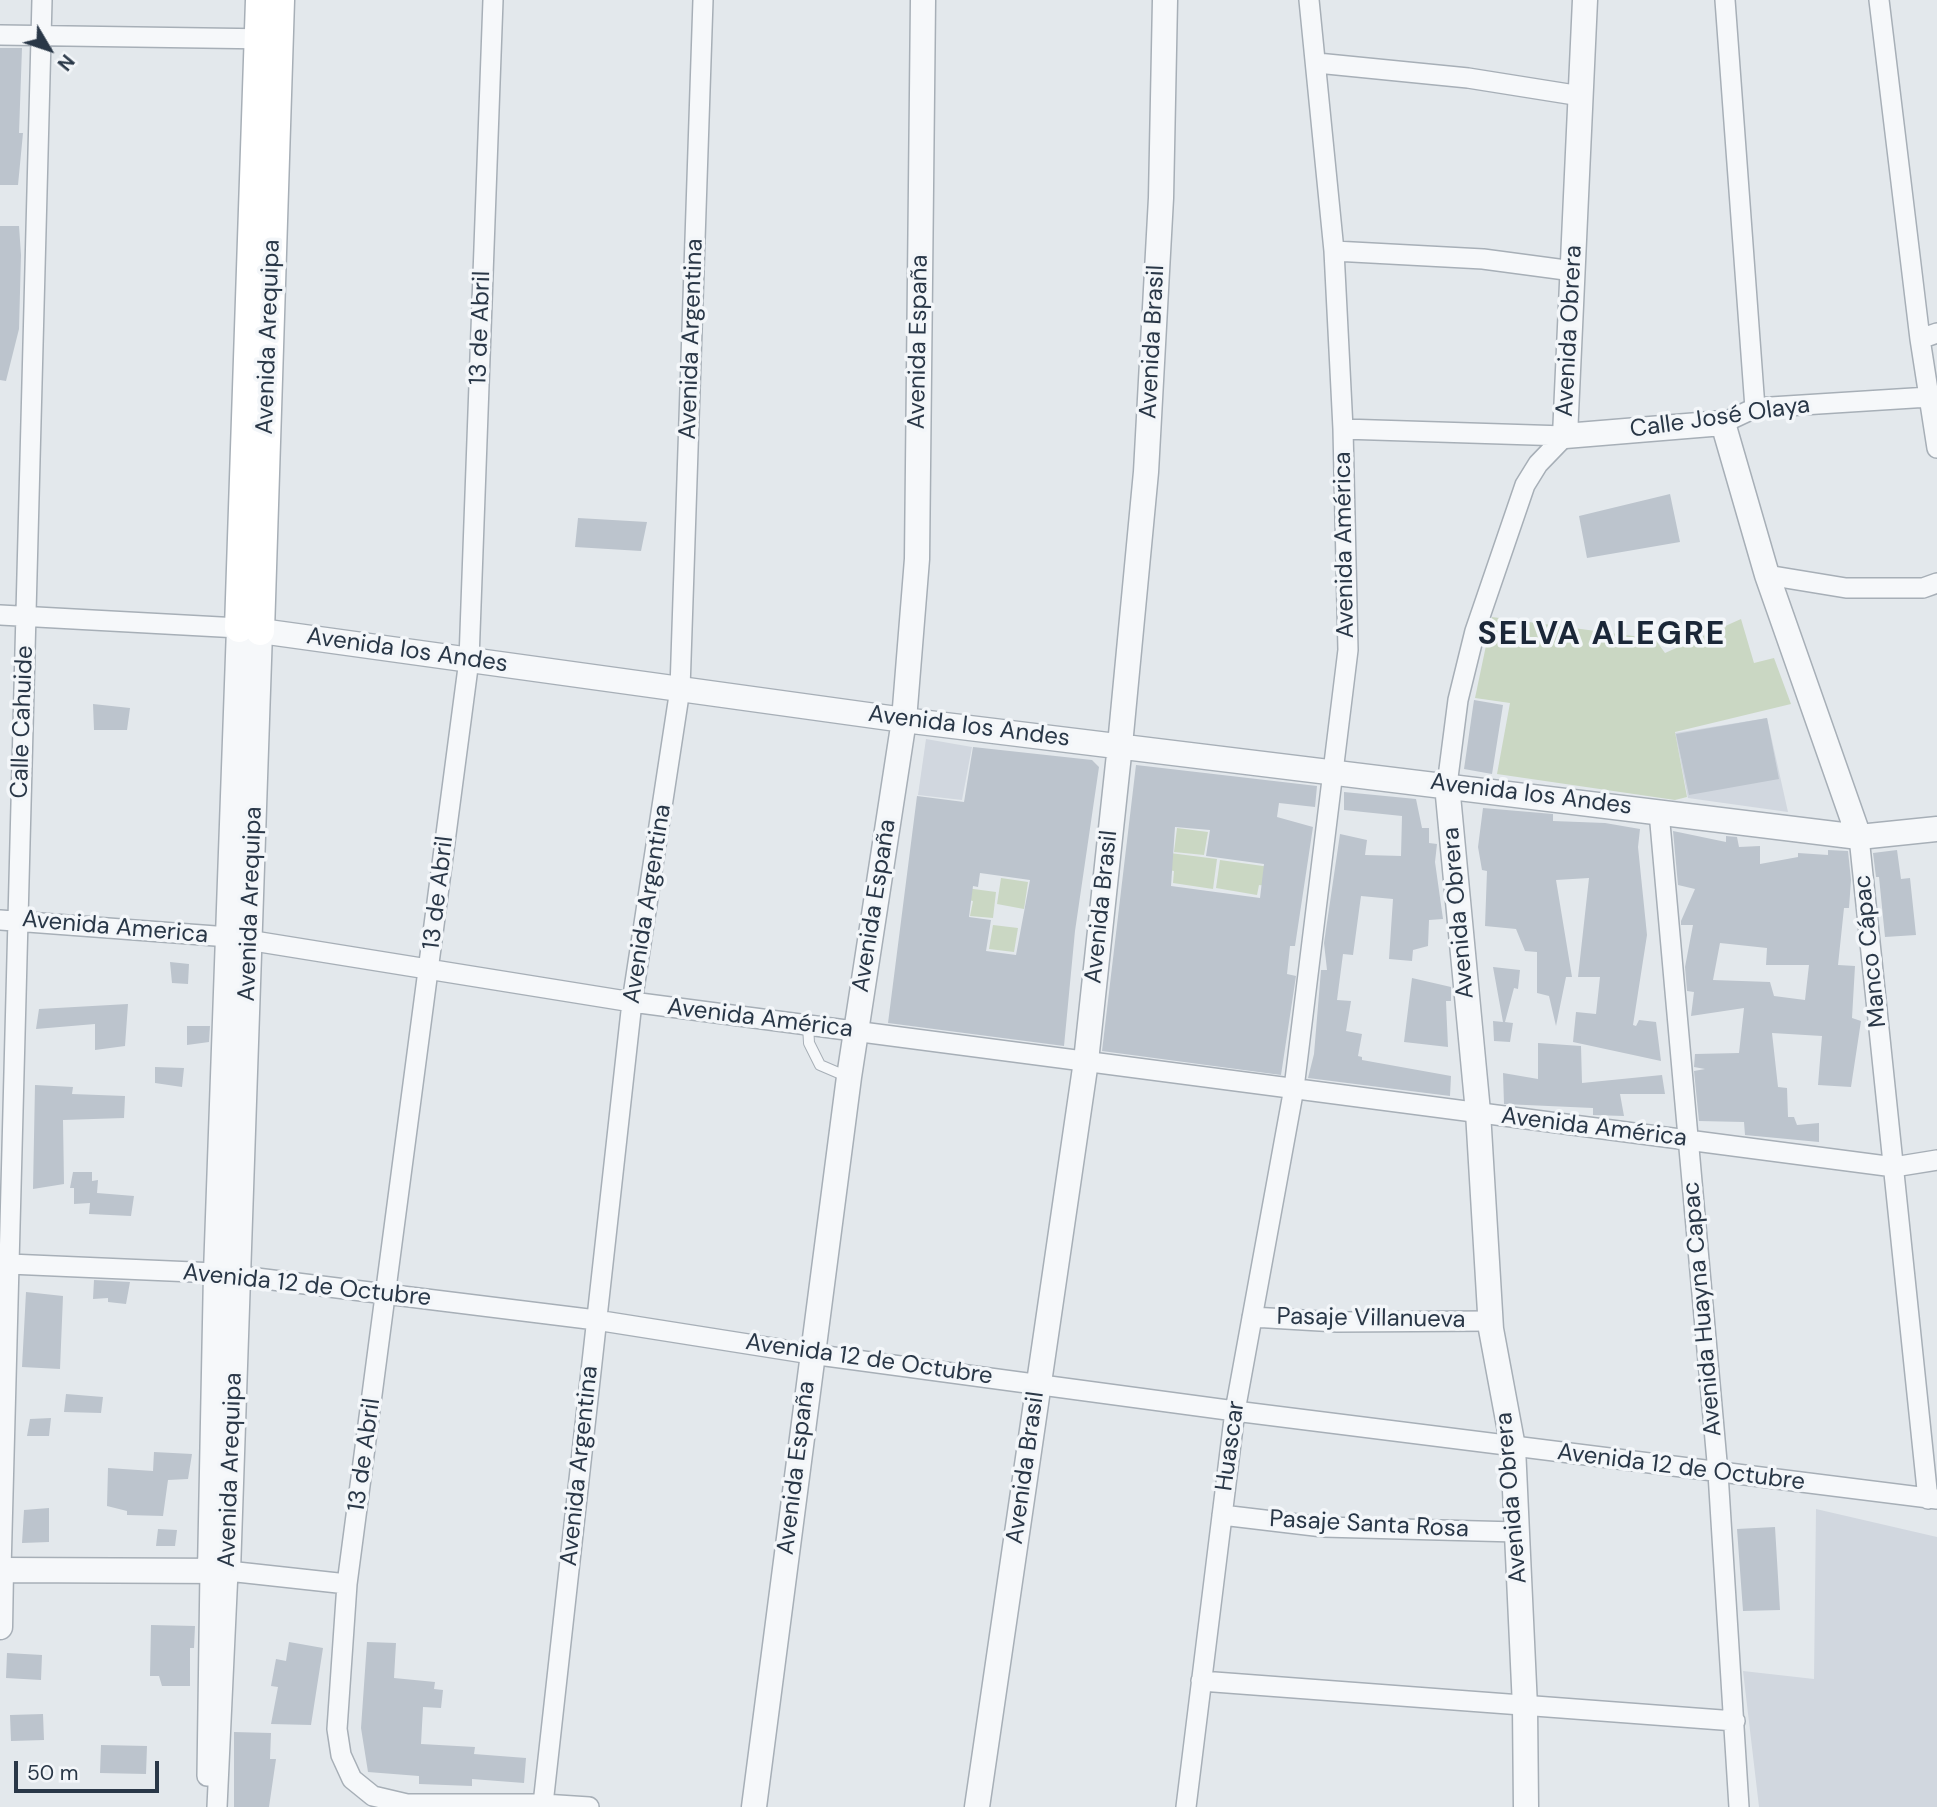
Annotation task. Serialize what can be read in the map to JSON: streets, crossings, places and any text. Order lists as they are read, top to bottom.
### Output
{
  "streets": {
    "main road": ["Avenida Arequipa"],
    "street": [
      "13 de Abril",
      "Avenida Obrera",
      "Avenida Argentina",
      "Avenida España",
      "Avenida Brasil",
      "Calle José Olaya",
      "Avenida América",
      "Avenida los Andes",
      "Calle Cahuide",
      "Avenida America",
      "Manco Cápac",
      "Avenida 12 de Octubre",
      "Avenida Huayna Capac",
      "Pasaje Villanueva",
      "Huascar",
      "Pasaje Santa Rosa"
    ]
  },
  "crossings": [
    ["13 de Abril", "Avenida Argentina"],
    ["13 de Abril", "Avenida América"],
    ["13 de Abril", "Avenida los Andes"],
    ["13 de Abril", "Avenida 12 de Octubre"],
    ["Avenida Obrera", "Calle José Olaya"],
    ["Avenida Obrera", "Avenida América"],
    ["Avenida Obrera", "Avenida los Andes"],
    ["Avenida Obrera", "Avenida 12 de Octubre"],
    ["Avenida Obrera", "Pasaje Villanueva"],
    ["Avenida Obrera", "Pasaje Santa Rosa"],
    ["Avenida Arequipa", "Avenida América"],
    ["Avenida Arequipa", "Avenida los Andes"],
    ["Avenida Arequipa", "Avenida America"],
    ["Avenida Arequipa", "Avenida 12 de Octubre"],
    ["Avenida Argentina", "Avenida América"],
    ["Avenida Argentina", "Avenida los Andes"],
    ["Avenida Argentina", "Avenida 12 de Octubre"],
    ["Avenida España", "Avenida América"],
    ["Avenida España", "Avenida los Andes"],
    ["Avenida España", "Avenida 12 de Octubre"],
    ["Avenida Brasil", "Avenida América"],
    ["Avenida Brasil", "Avenida los Andes"],
    ["Avenida Brasil", "Avenida 12 de Octubre"],
    ["Calle José Olaya", "Avenida América"],
    ["Calle José Olaya", "Manco Cápac"],
    ["Avenida América", "Avenida los Andes"],
    ["Avenida América", "Avenida America"],
    ["Avenida América", "Manco Cápac"],
    ["Avenida América", "Avenida Huayna Capac"],
    ["Avenida América", "Huascar"],
    ["Avenida los Andes", "Calle Cahuide"],
    ["Avenida los Andes", "Manco Cápac"],
    ["Avenida los Andes", "Avenida Huayna Capac"],
    ["Calle Cahuide", "Avenida America"],
    ["Calle Cahuide", "Avenida 12 de Octubre"],
    ["Manco Cápac", "Avenida 12 de Octubre"],
    ["Avenida 12 de Octubre", "Avenida Huayna Capac"],
    ["Avenida 12 de Octubre", "Huascar"],
    ["Pasaje Villanueva", "Huascar"],
    ["Huascar", "Pasaje Santa Rosa"]
  ],
  "districts": ["SELVA ALEGRE"],
  "scale_bar": "50 m",
  "north": "bottom right"
}
